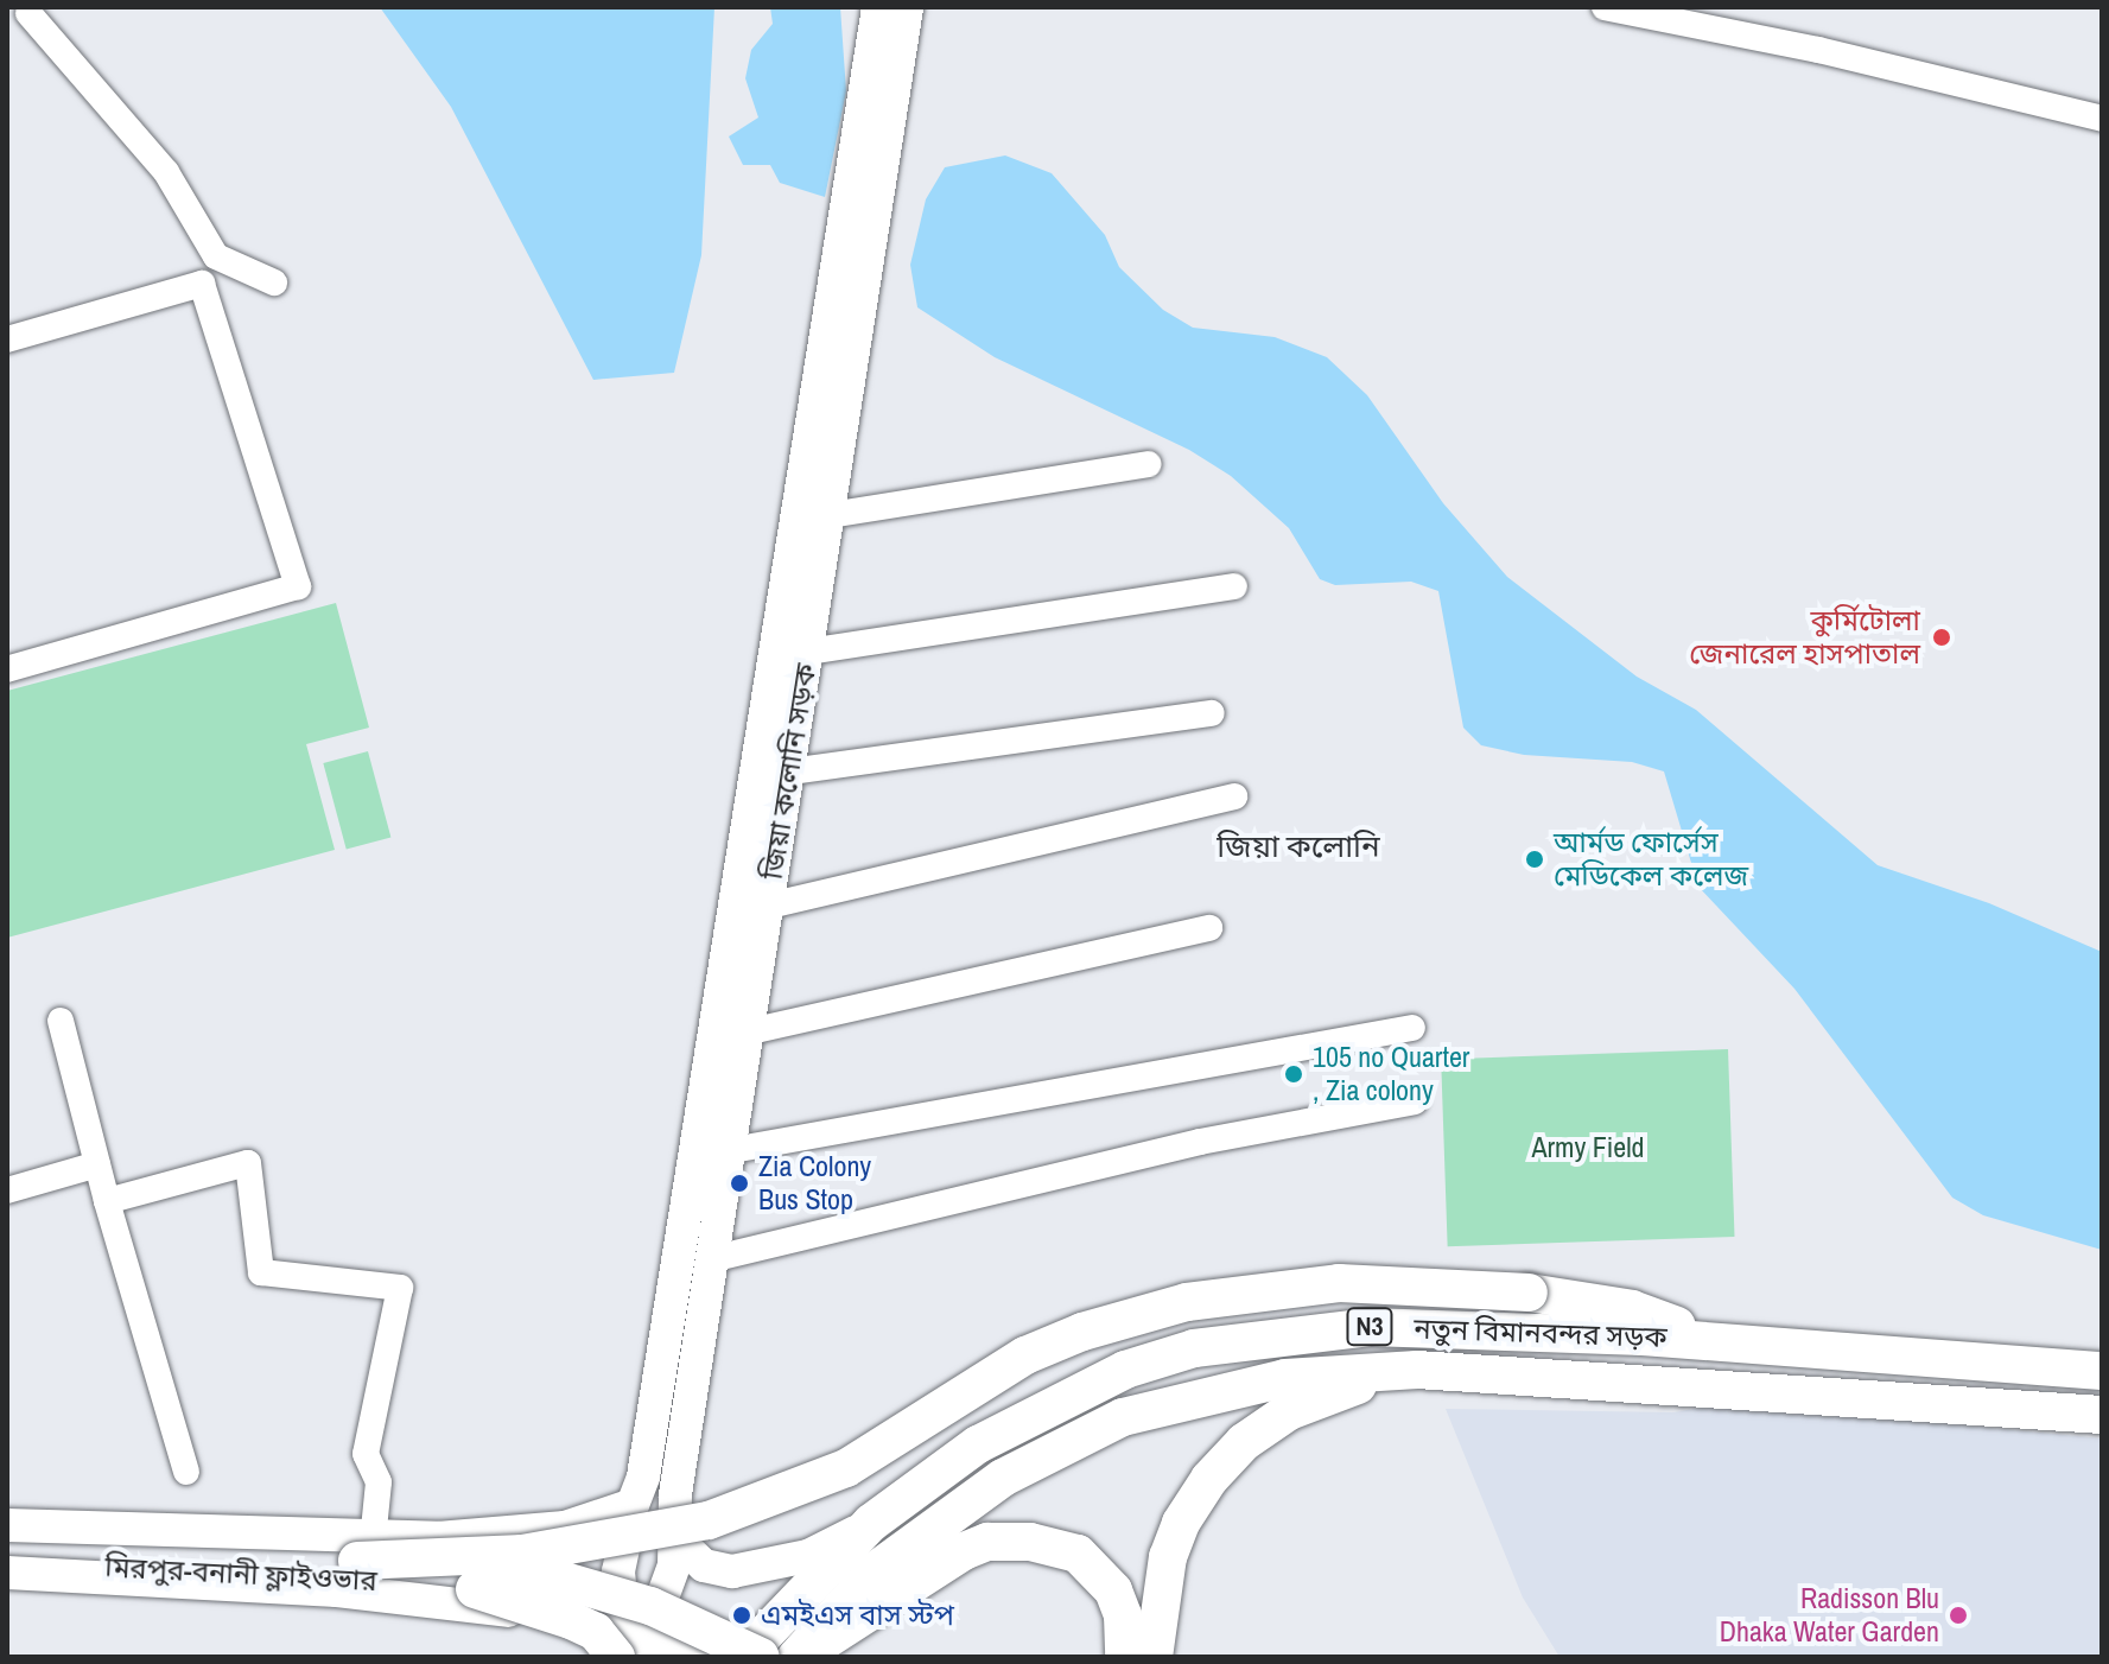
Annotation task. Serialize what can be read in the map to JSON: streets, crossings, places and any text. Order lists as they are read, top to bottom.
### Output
{
  "streets": {
    "highway": ["N3", "নতুন বিমানবন্দর সড়ক"],
    "main road": ["জিয়া কলোনি সড়ক", "মিরপুর-বনানী ফ্লাইওভার"]
  },
  "districts": ["জিয়া কলোনি"],
  "parks": ["Army Field"],
  "places": [
    "কুর্মিটোলা জেনারেল হাসপাতাল",
    "আর্মড ফোর্সেস মেডিকেল কলেজ",
    "105 no Quarter , Zia colony",
    "Zia Colony Bus Stop",
    "এমইএস বাস স্টপ",
    "Radisson Blu Dhaka Water Garden"
  ]
}
